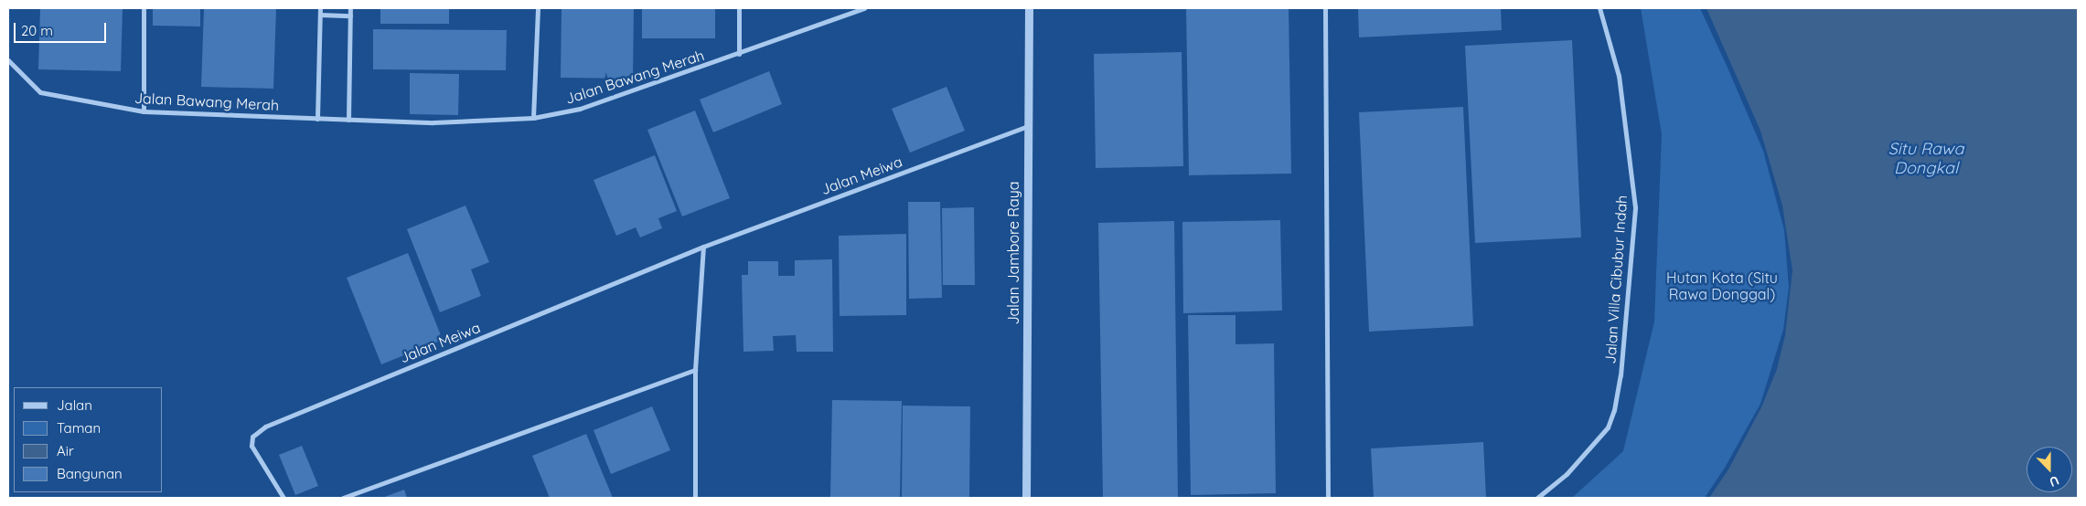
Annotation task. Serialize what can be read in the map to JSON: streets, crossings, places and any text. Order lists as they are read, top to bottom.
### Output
{
  "streets": {
    "street": [
      "Jalan Bawang Merah",
      "Jalan Meiwa",
      "Jalan Jambore Raya",
      "Jalan Villa Cibubur Indah"
    ]
  },
  "crossings": [
    ["Jalan Meiwa", "Jalan Jambore Raya"]
  ],
  "water": ["Situ Rawa Dongkal"],
  "parks": ["Hutan Kota (Situ Rawa Donggal)"],
  "legend": [
    "Jalan",
    "Taman",
    "Air",
    "Bangunan"
  ],
  "scale_bar": "20 m",
  "north": "bottom"
}
